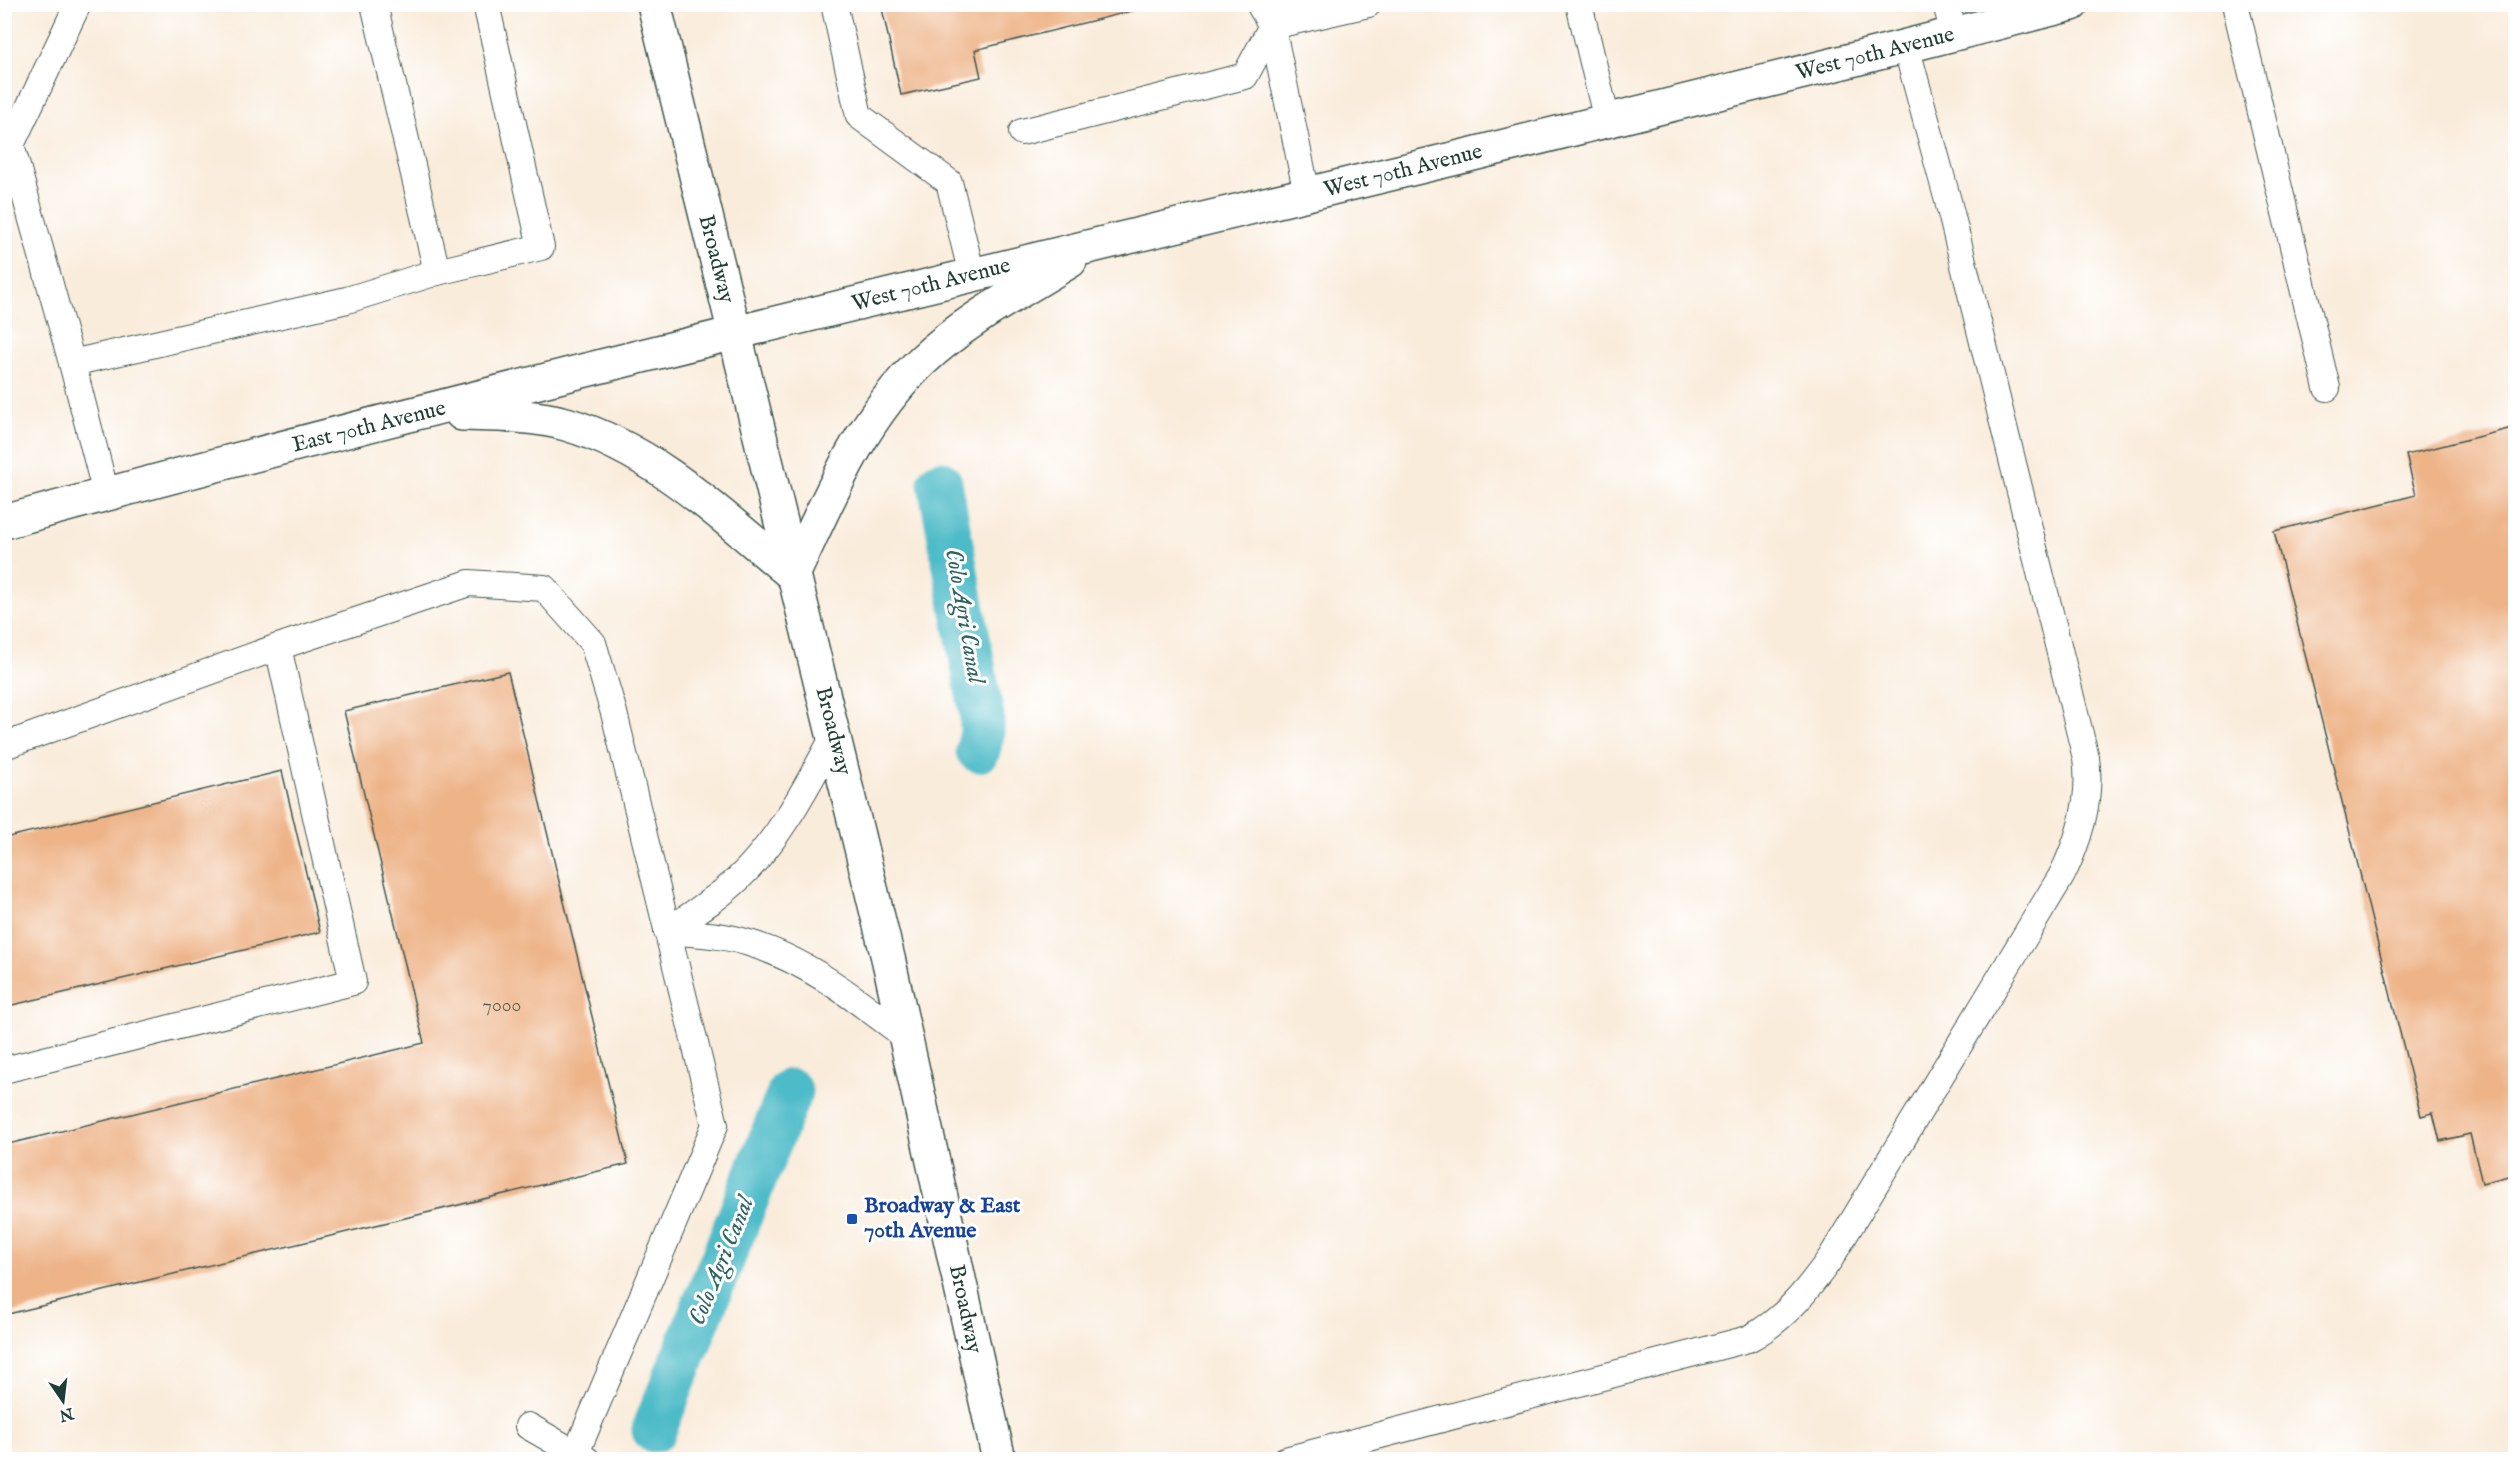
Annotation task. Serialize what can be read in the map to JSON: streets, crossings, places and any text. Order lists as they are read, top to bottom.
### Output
{
  "streets": {
    "main road": ["West 70th Avenue", "Broadway", "East 70th Avenue"]
  },
  "crossings": [
    ["West 70th Avenue", "Broadway"],
    ["West 70th Avenue", "East 70th Avenue"],
    ["Broadway", "East 70th Avenue"]
  ],
  "water": ["Colo Agri Canal"],
  "places": {
    "transit": ["Broadway & East 70th Avenue"]
  },
  "house_numbers": ["7000"],
  "north": "bottom"
}
